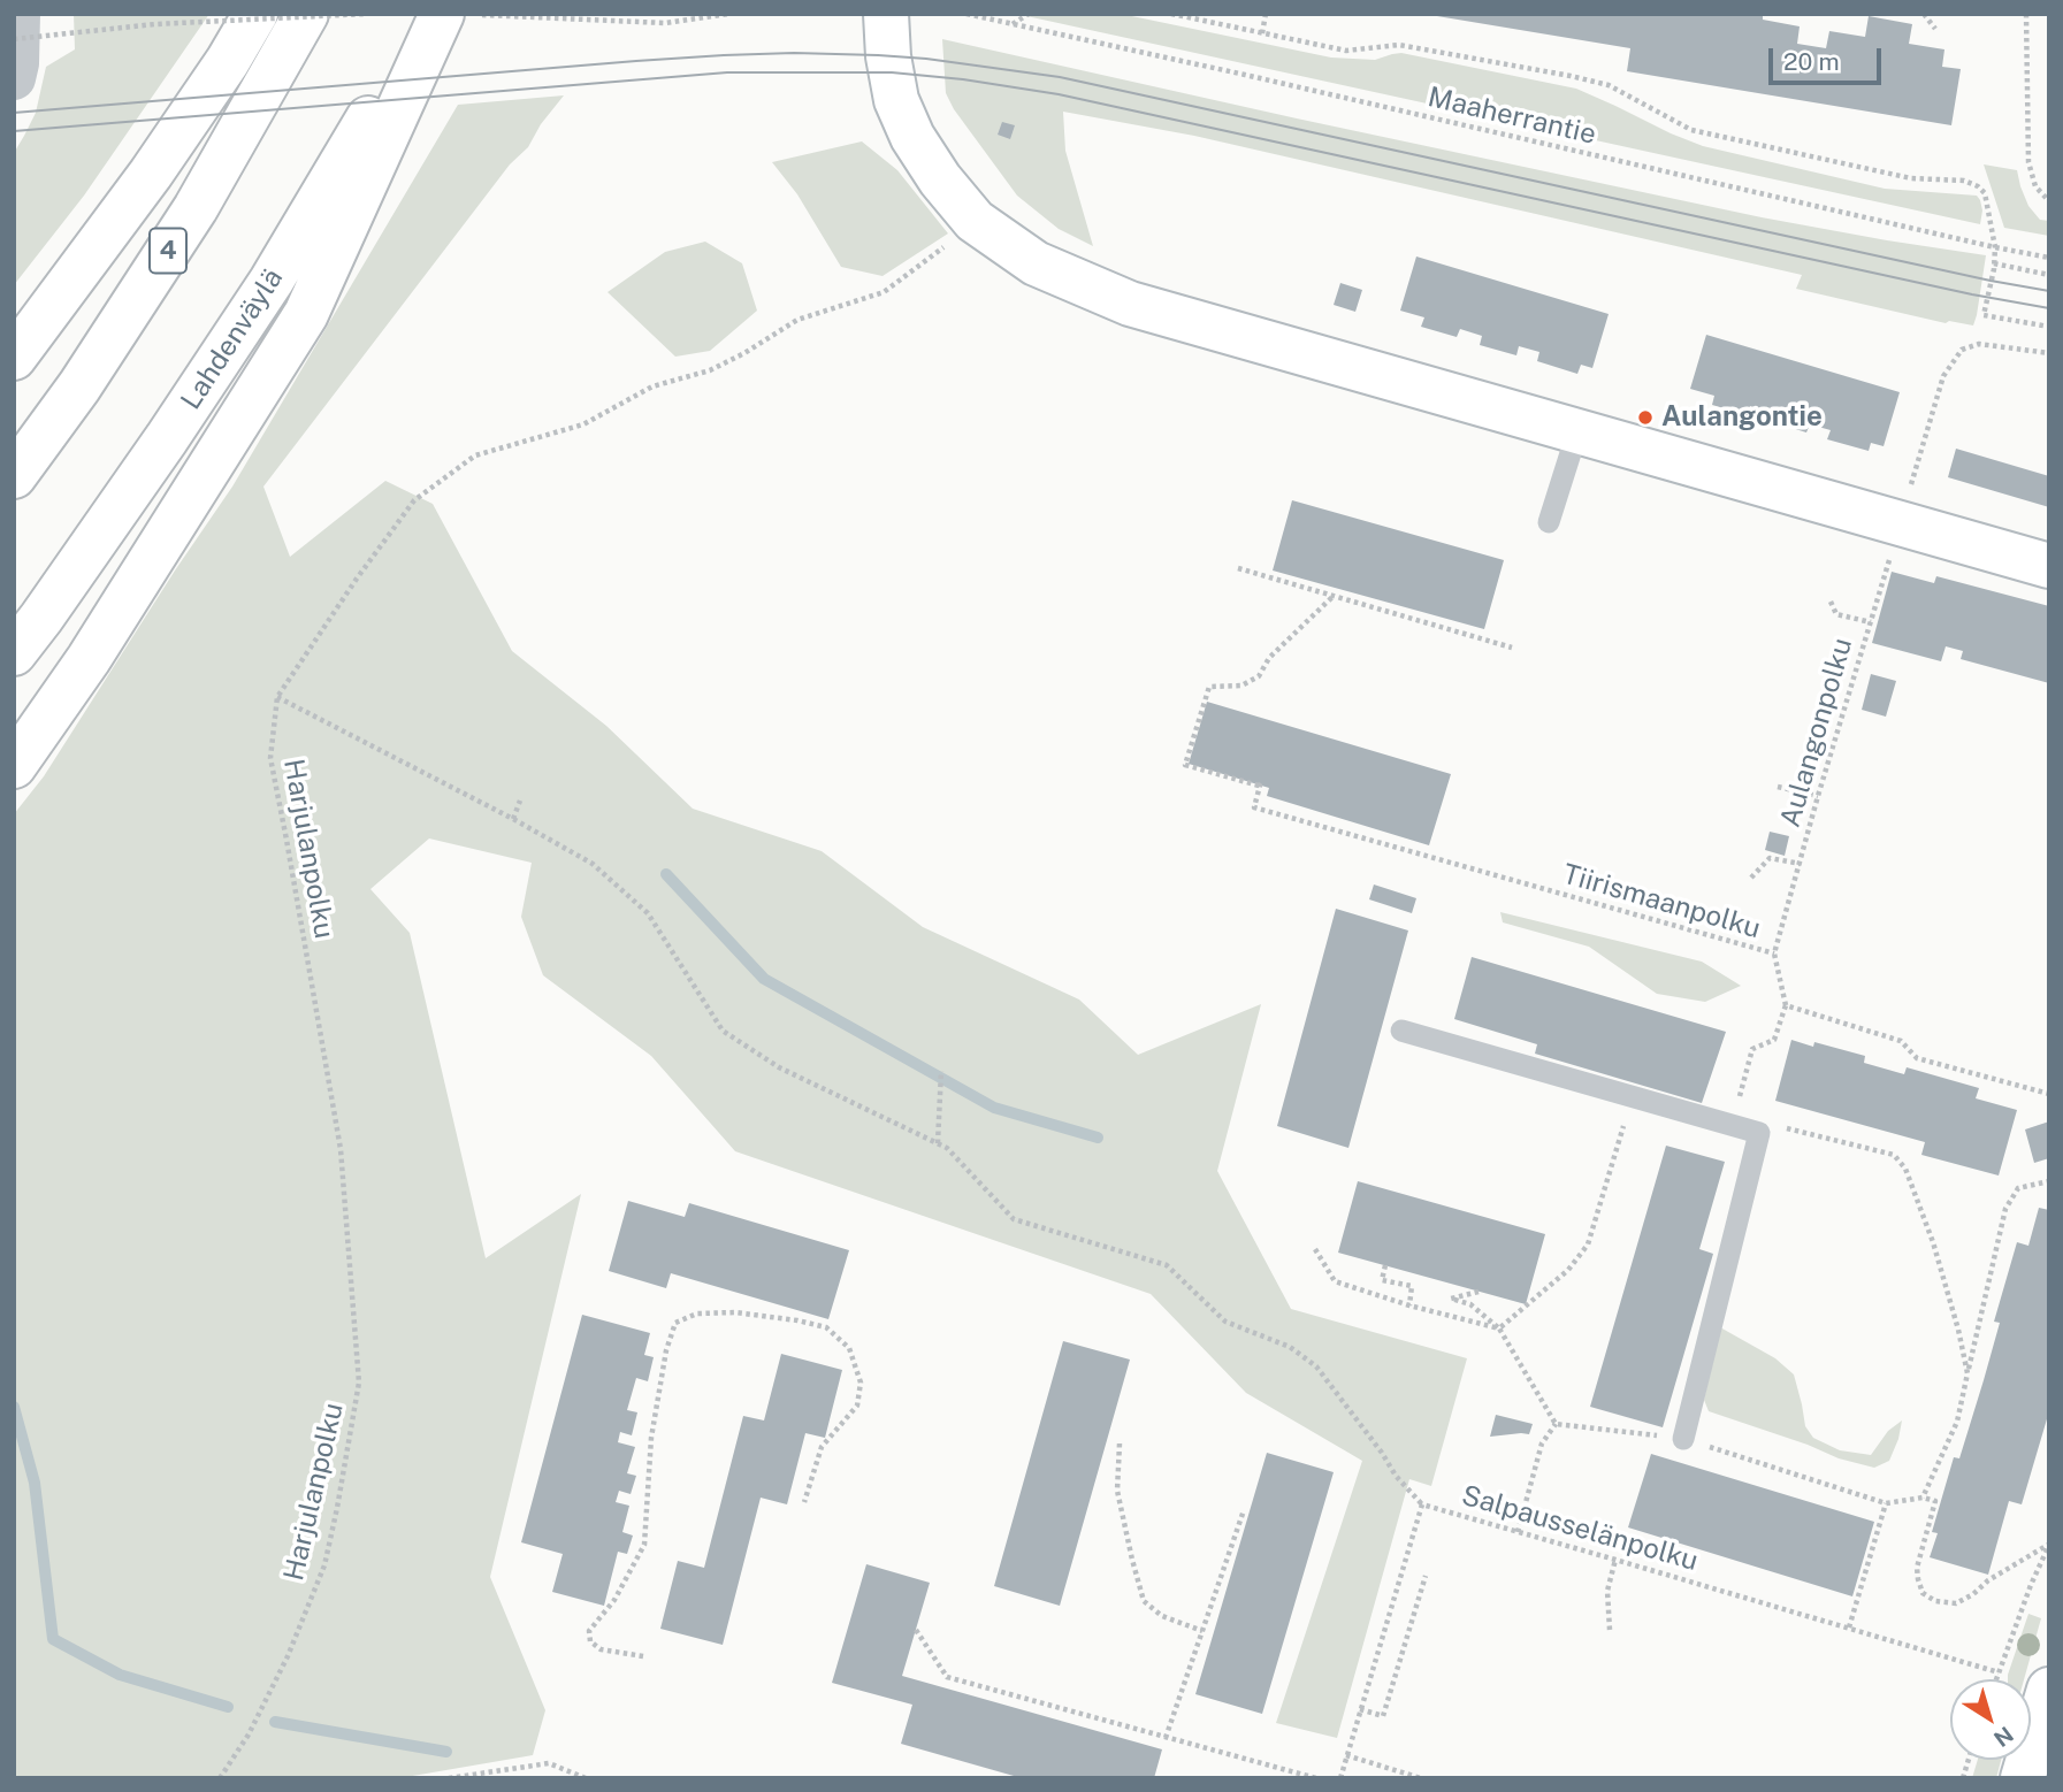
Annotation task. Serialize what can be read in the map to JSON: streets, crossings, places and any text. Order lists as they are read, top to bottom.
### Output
{
  "streets": {
    "main road": ["4", "Lahdenväylä"],
    "path": [
      "Maaherrantie",
      "Aulangonpolku",
      "Harjulanpolku",
      "Tiirismaanpolku",
      "Salpausselänpolku"
    ]
  },
  "crossings": [
    ["Aulangonpolku", "Tiirismaanpolku"]
  ],
  "places": ["Aulangontie"],
  "scale_bar": "20 m",
  "north": "bottom right"
}
